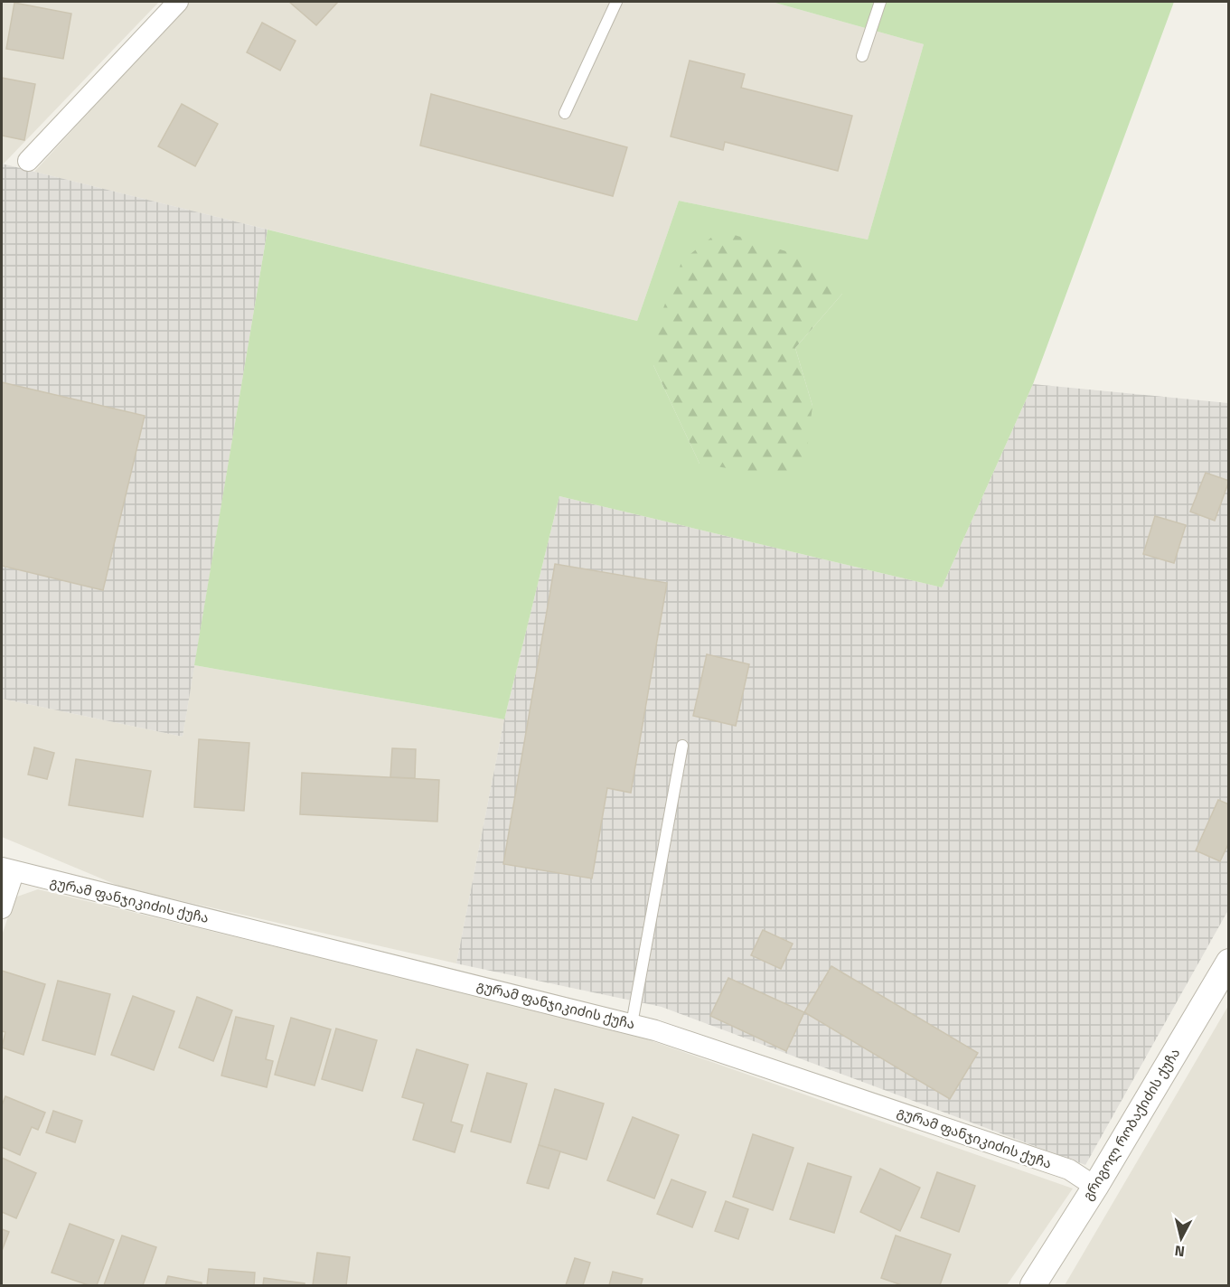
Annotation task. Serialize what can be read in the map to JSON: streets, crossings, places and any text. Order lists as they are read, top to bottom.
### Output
{
  "streets": {
    "street": ["გურამ ფანჯიკიძის ქუჩა", "გრიგოლ რობაქიძის ქუჩა"]
  },
  "crossings": [
    ["გურამ ფანჯიკიძის ქუჩა", "გრიგოლ რობაქიძის ქუჩა"]
  ],
  "north": "bottom"
}
